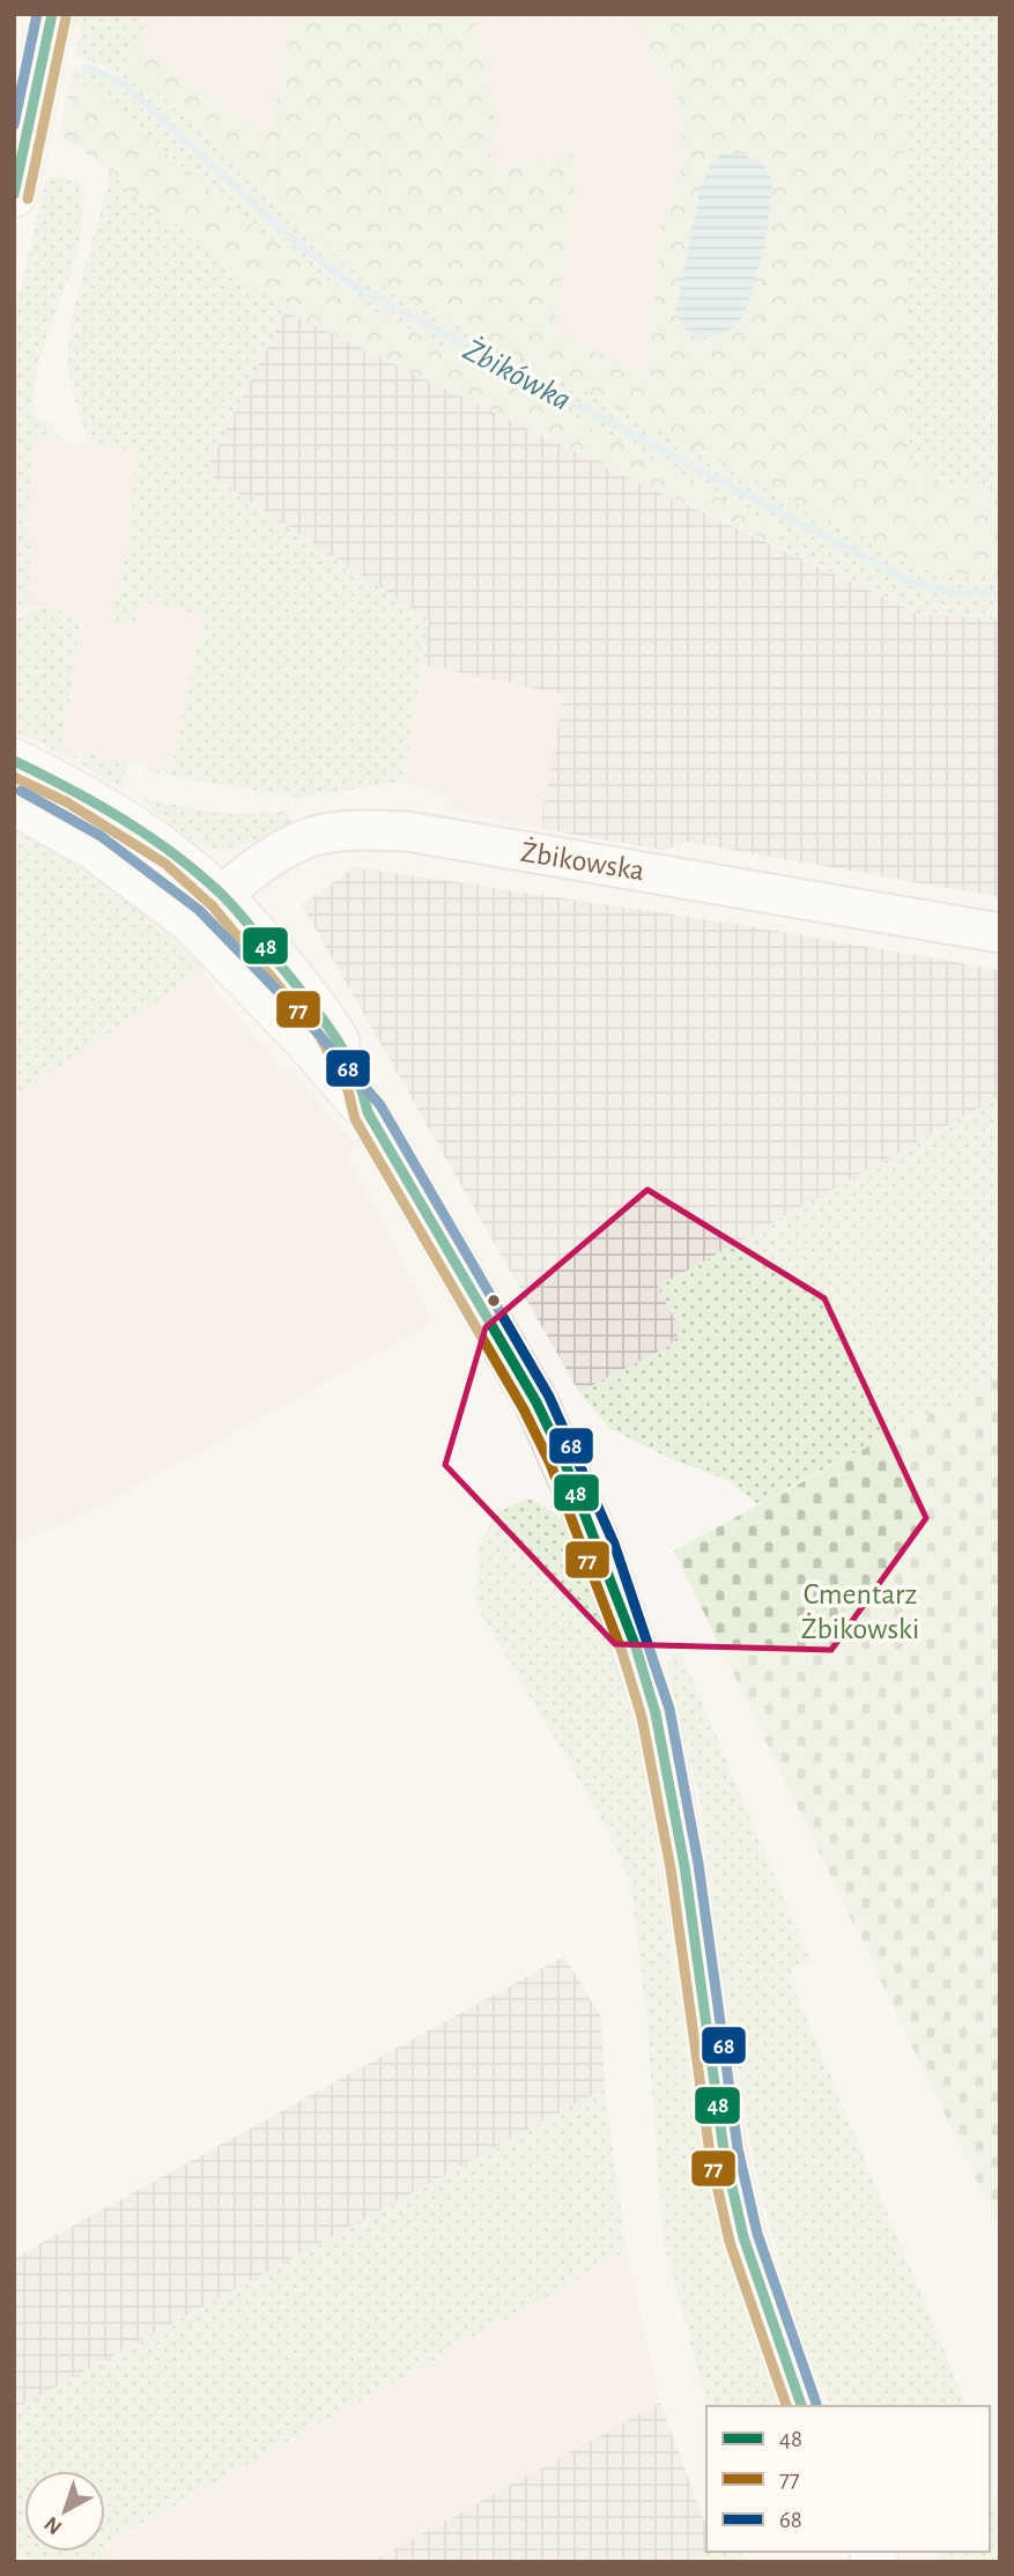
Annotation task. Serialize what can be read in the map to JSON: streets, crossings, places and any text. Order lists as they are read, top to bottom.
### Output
{
  "streets": {
    "street": ["Żbikowska"]
  },
  "water": ["Żbikówka"],
  "parks": ["Cmentarz Żbikowski"],
  "lines": ["transit line 48", "transit line 68", "transit line 77"],
  "legend": ["48", "77", "68"],
  "north": "bottom left"
}
